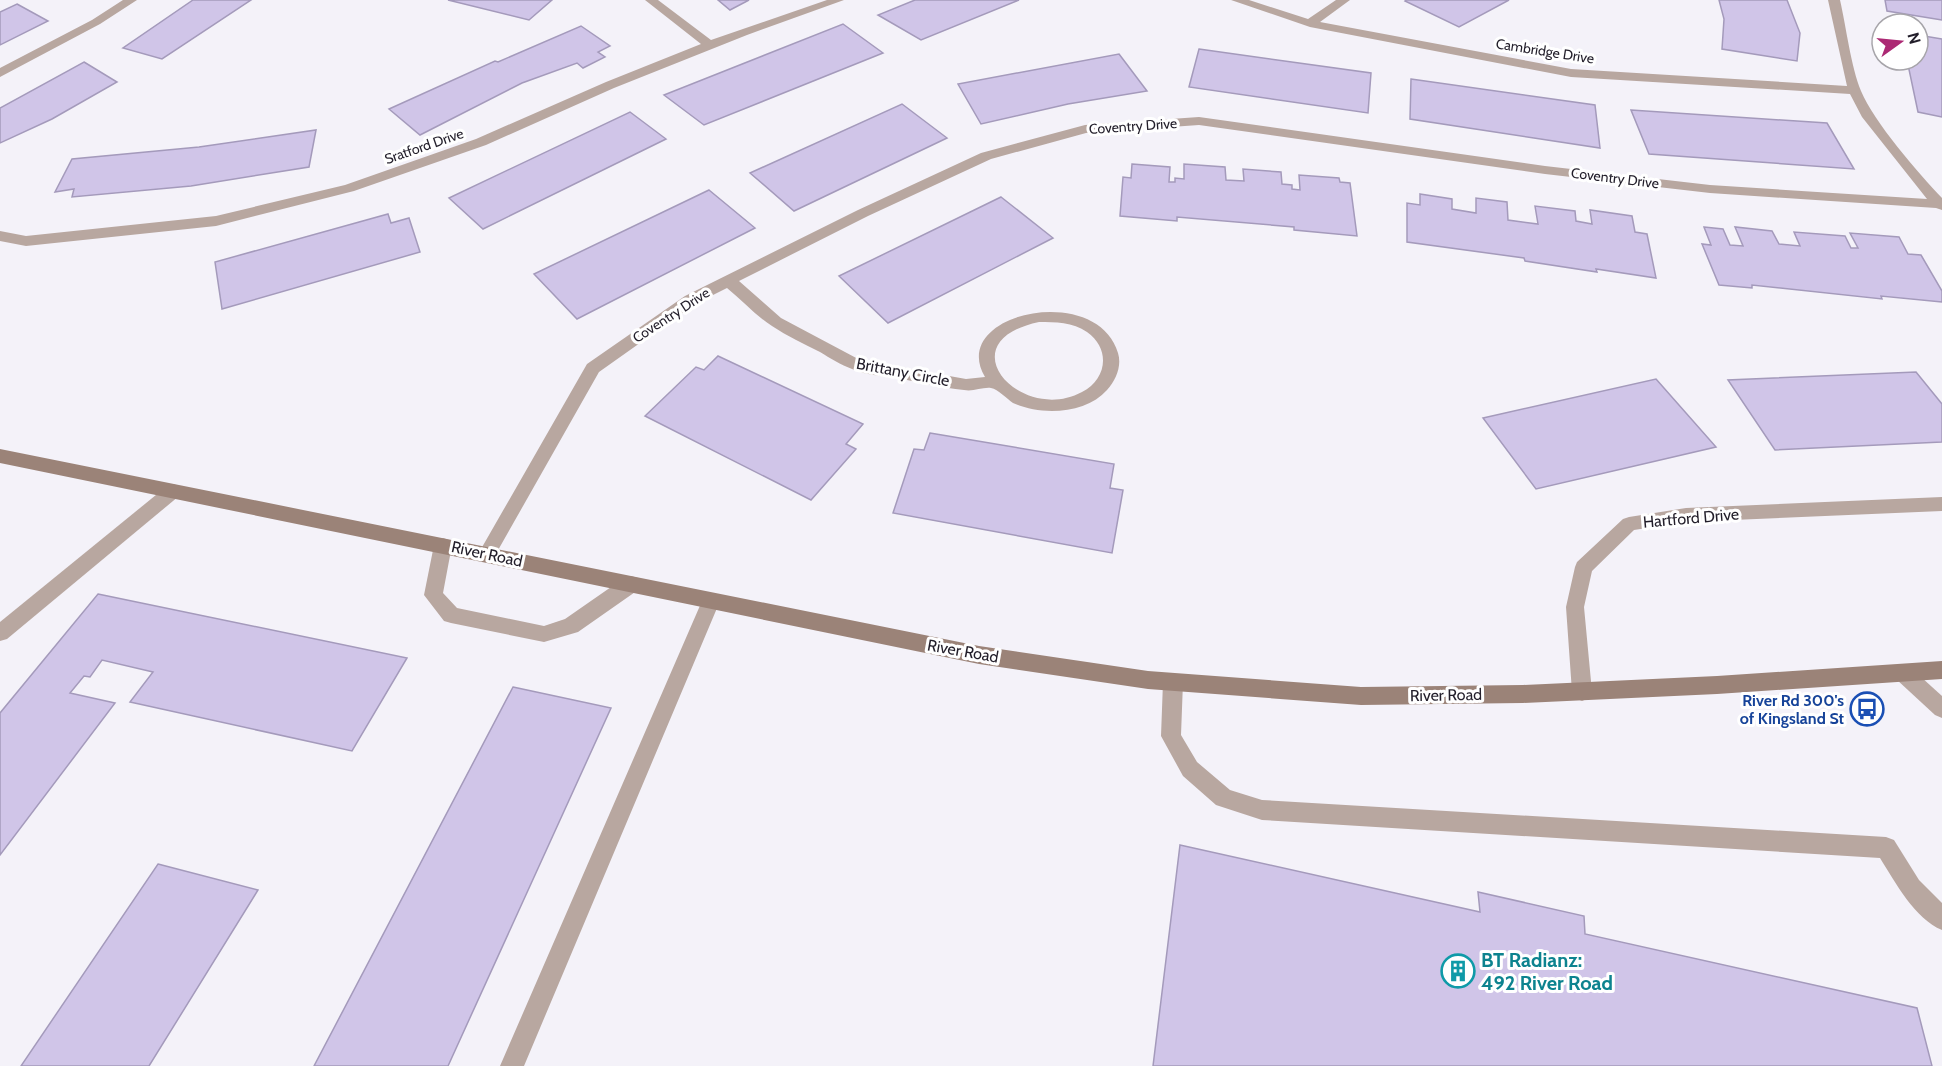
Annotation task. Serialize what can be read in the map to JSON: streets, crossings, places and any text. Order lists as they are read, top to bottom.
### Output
{
  "streets": {
    "street": [
      "Cambridge Drive",
      "Coventry Drive",
      "Sratford Drive",
      "Brittany Circle",
      "Hartford Drive",
      "River Road"
    ]
  },
  "crossings": [
    ["Coventry Drive", "Brittany Circle"],
    ["Coventry Drive", "River Road"],
    ["Hartford Drive", "River Road"]
  ],
  "places": {
    "bus stop": ["River Rd 300's of Kingsland St"],
    "building": ["BT Radianz: 492 River Road"]
  },
  "north": "right"
}
